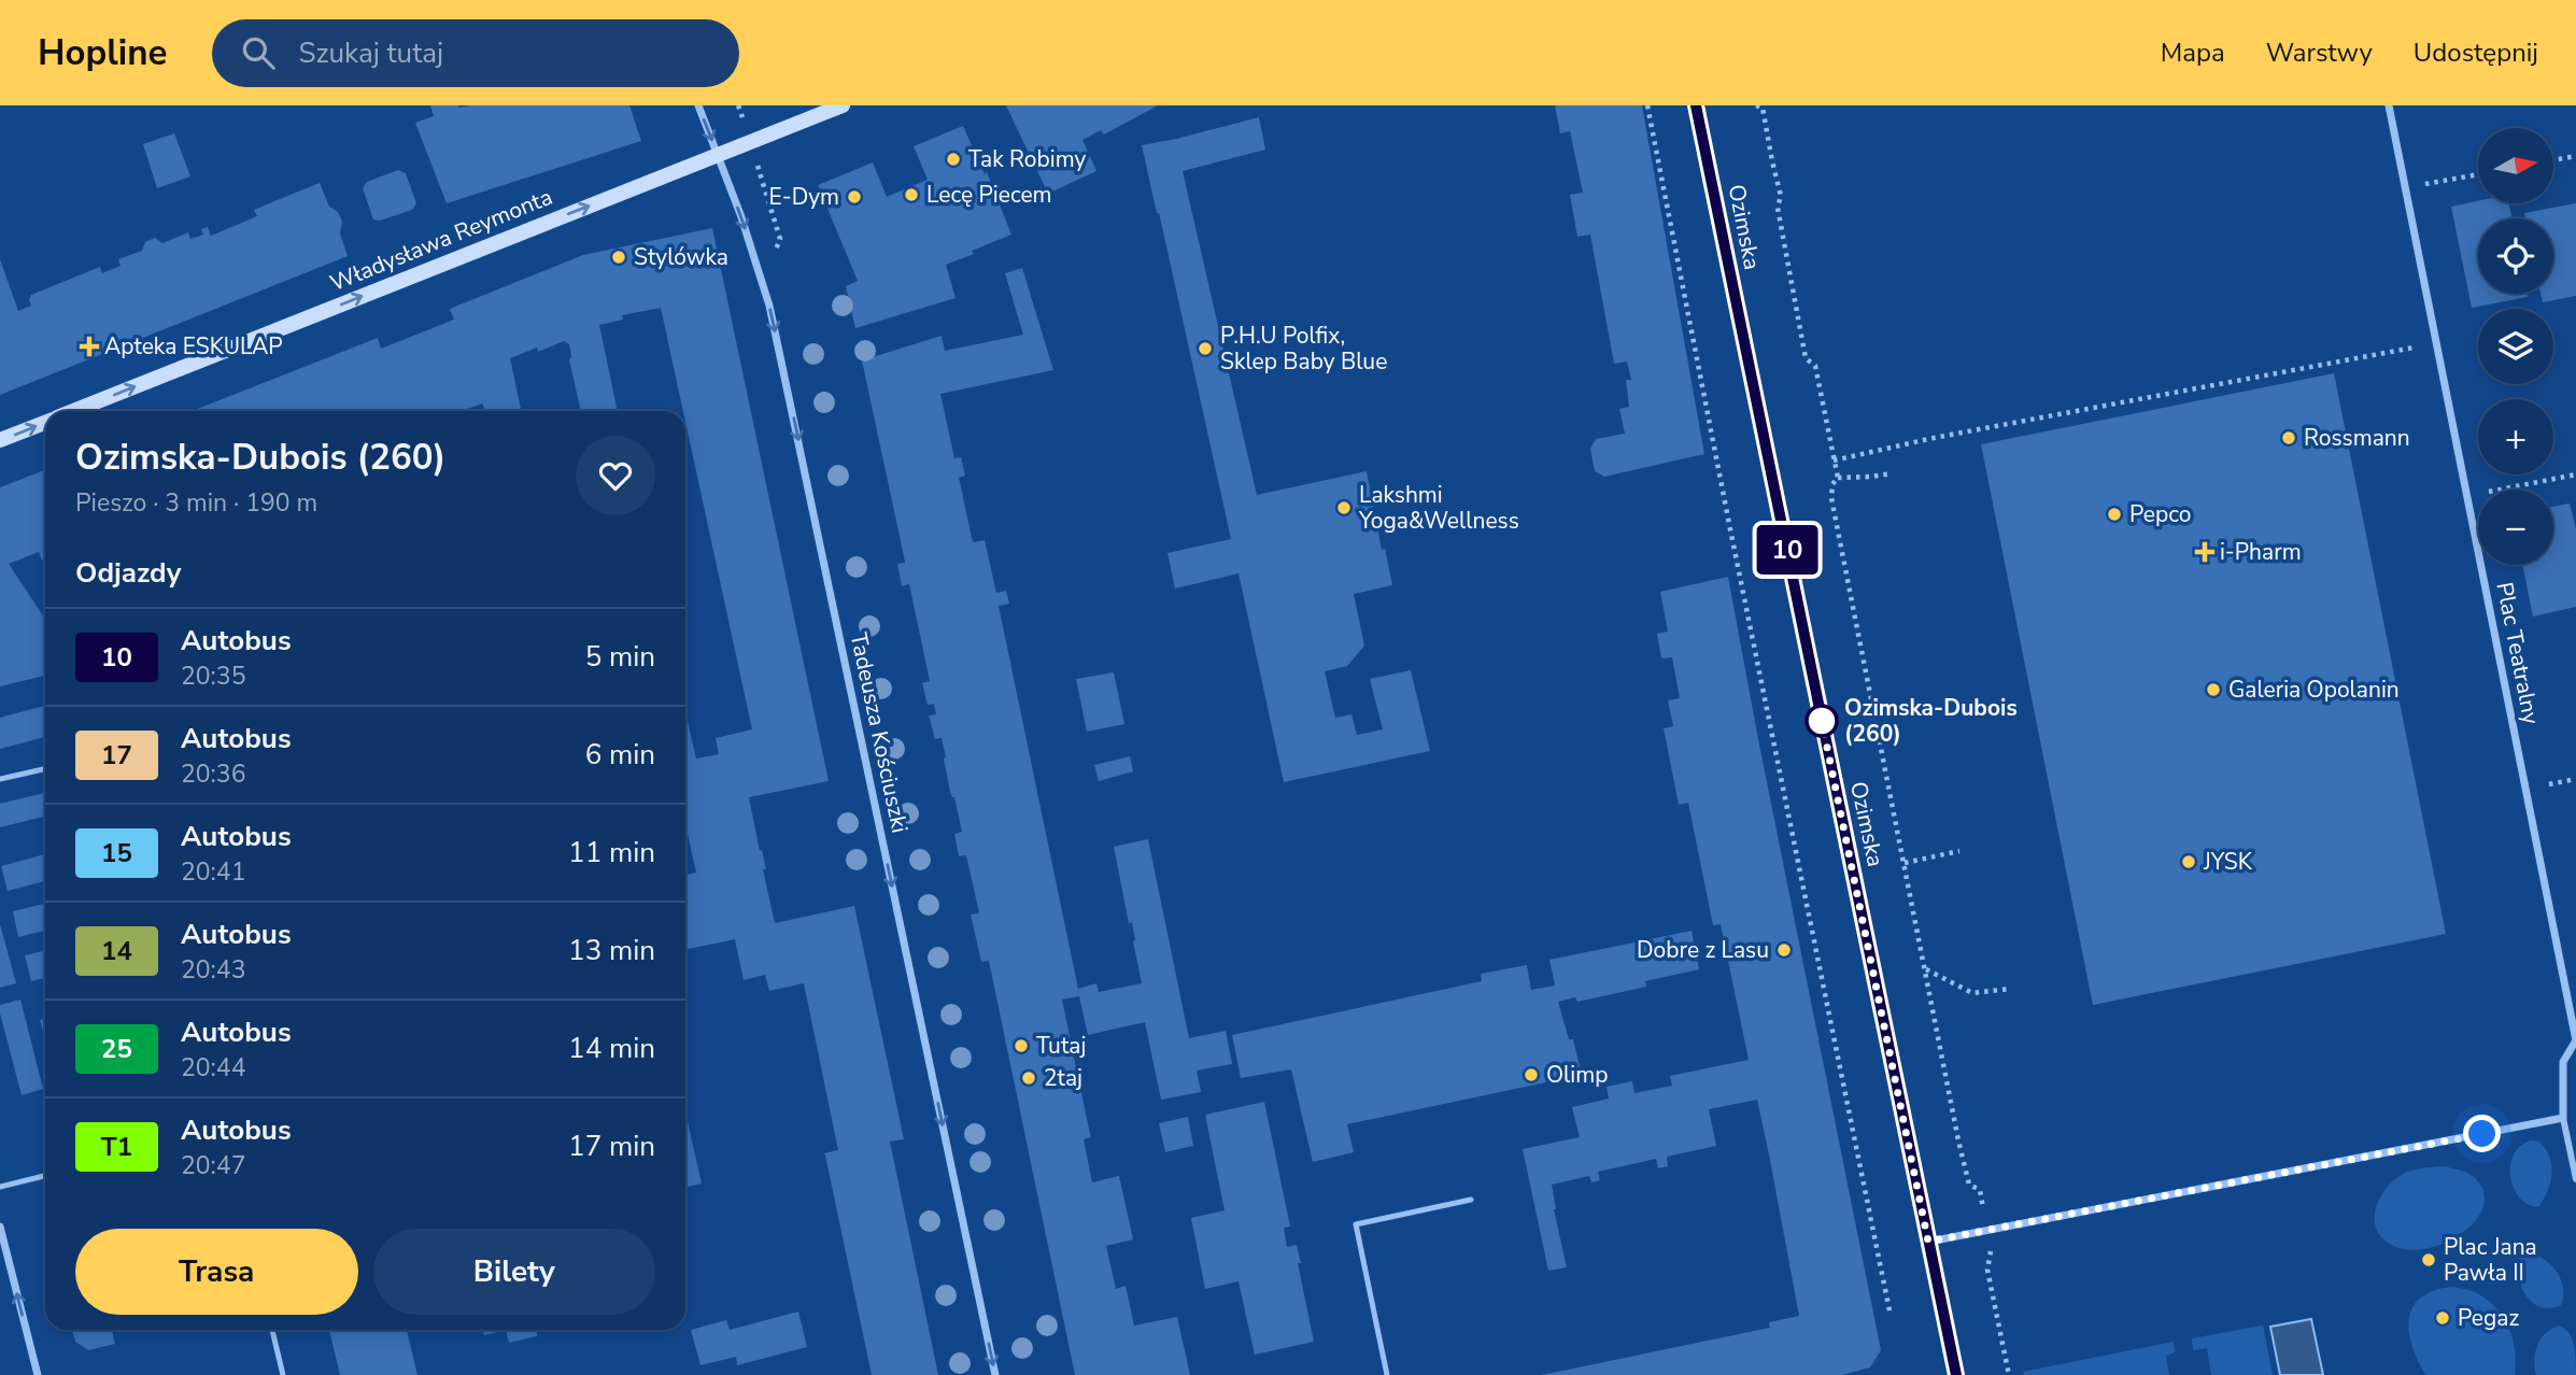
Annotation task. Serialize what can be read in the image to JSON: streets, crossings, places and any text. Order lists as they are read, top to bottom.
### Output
{
  "streets": {
    "main road": ["Ozimska", "Władysława Reymonta"],
    "street": ["Plac Teatralny", "Tadeusza Kościuszki"]
  },
  "crossings": [
    ["Władysława Reymonta", "Tadeusza Kościuszki"]
  ],
  "one_way": ["Władysława Reymonta", "Tadeusza Kościuszki"],
  "places": {
    "other": [
      "Tak Robimy",
      "Lecę Piecem",
      "E-Dym",
      "Stylówka",
      "P.H.U Polfix, Sklep Baby Blue",
      "Rossmann",
      "Lakshmi Yoga&Wellness",
      "Pepco",
      "Galeria Opolanin",
      "Ozimska-Dubois (260)",
      "JYSK",
      "Dobre z Lasu",
      "Tutaj",
      "Olimp",
      "2taj",
      "Plac Jana Pawła II",
      "Pegaz"
    ],
    "health": ["Apteka ESKULAP", "i-Pharm"]
  },
  "lines": ["bus line 10"],
  "north": "right",
  "page": {
    "header": "Hopline",
    "search": "Szukaj tutaj",
    "nav": ["Mapa", "Warstwy", "Udostępnij"],
    "on_map": "10",
    "map_buttons": ["+", "−"],
    "heading": [
      ["Ozimska-Dubois (260)", "Pieszo · 3 min · 190 m"],
      "Odjazdy"
    ],
    "list": [
      {
        "mark": "10",
        "name": "Autobus",
        "note": "20:35",
        "value": "5 min"
      },
      {
        "mark": "17",
        "name": "Autobus",
        "note": "20:36",
        "value": "6 min"
      },
      {
        "mark": "15",
        "name": "Autobus",
        "note": "20:41",
        "value": "11 min"
      },
      {
        "mark": "14",
        "name": "Autobus",
        "note": "20:43",
        "value": "13 min"
      },
      {
        "mark": "25",
        "name": "Autobus",
        "note": "20:44",
        "value": "14 min"
      },
      {
        "mark": "T1",
        "name": "Autobus",
        "note": "20:47",
        "value": "17 min"
      }
    ],
    "buttons": ["Trasa", "Bilety"]
  }
}
